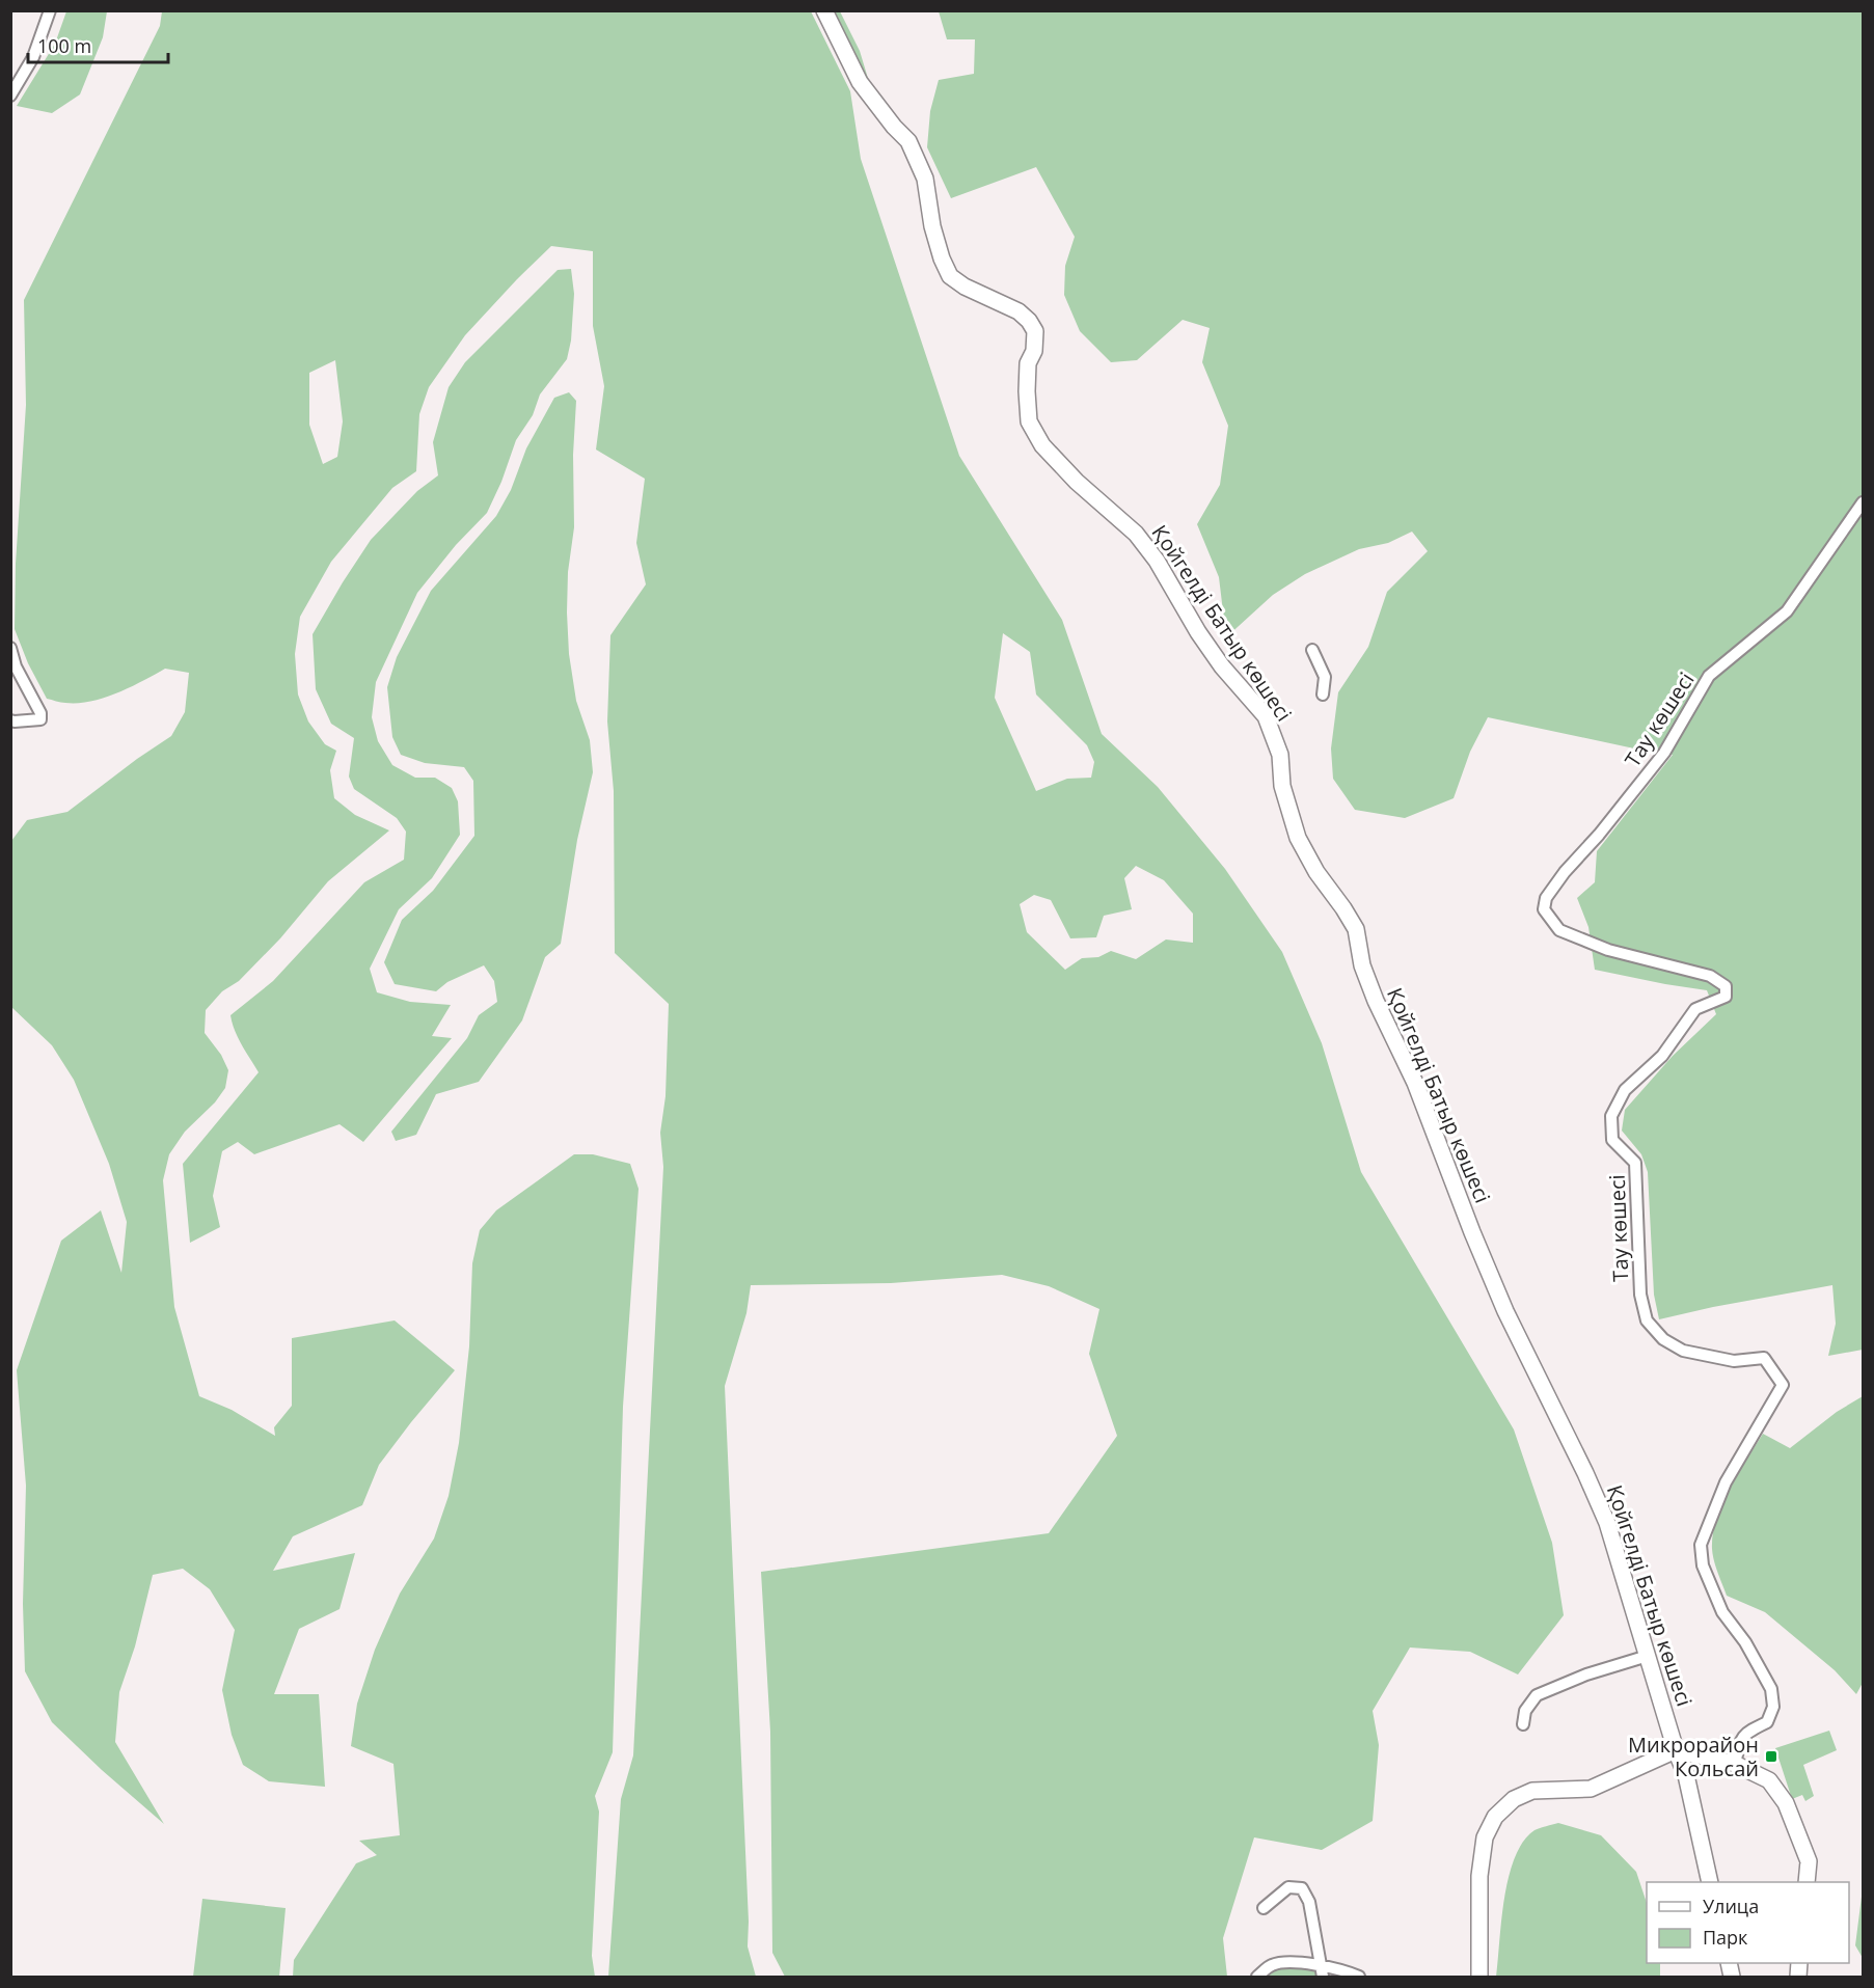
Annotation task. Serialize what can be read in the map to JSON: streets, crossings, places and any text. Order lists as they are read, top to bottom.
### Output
{
  "streets": {
    "street": ["Қойгелді Батыр көшесі", "Тау көшесі"]
  },
  "places": {
    "transit": ["Микрорайон Кольсай"]
  },
  "legend": ["Улица", "Парк"],
  "scale_bar": "100 m"
}
